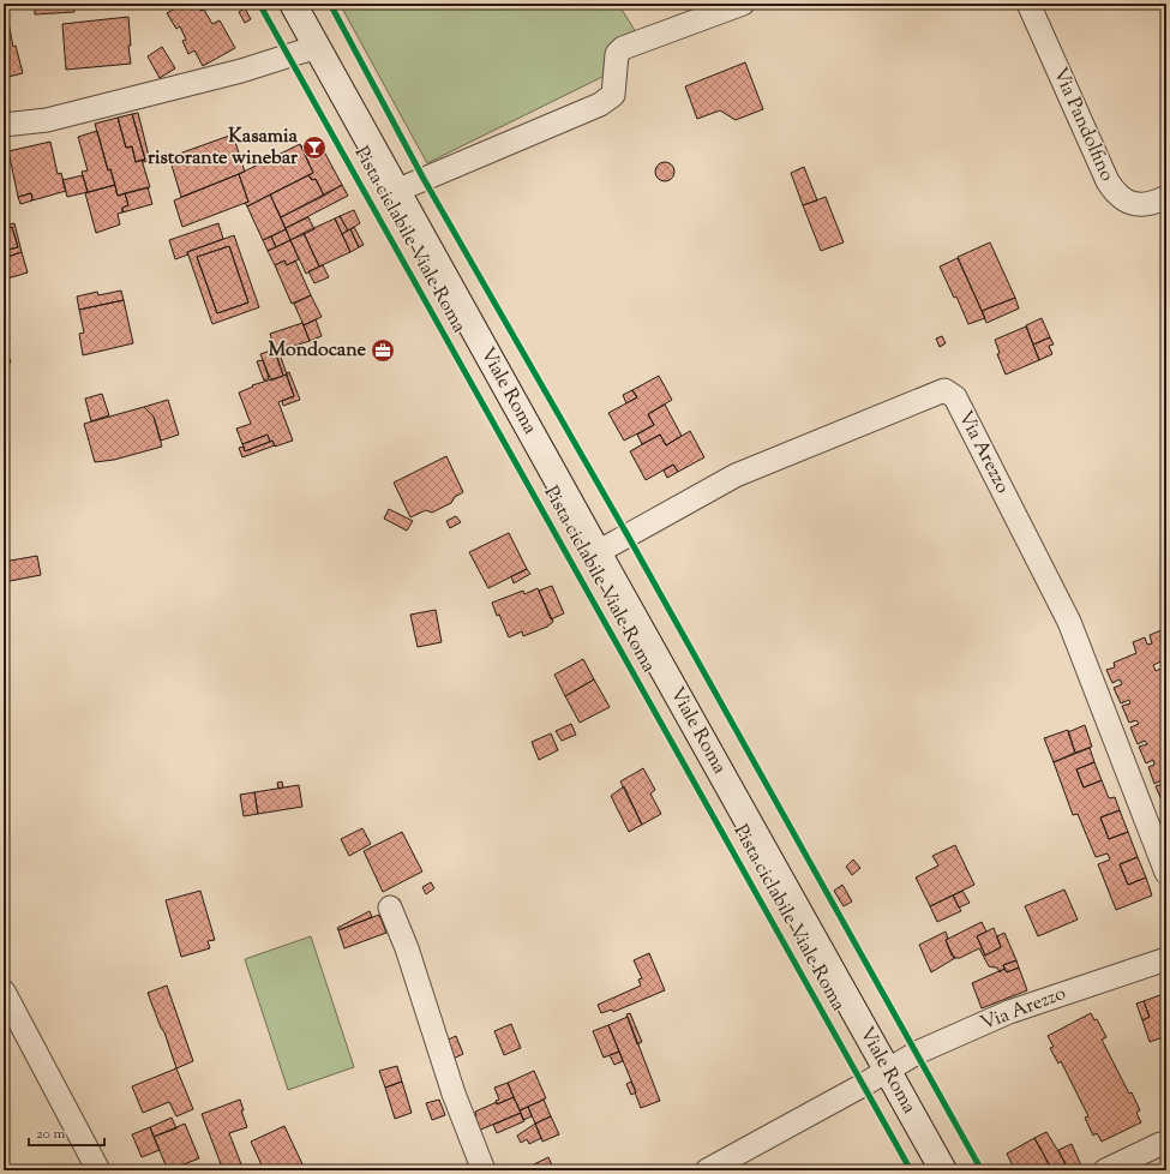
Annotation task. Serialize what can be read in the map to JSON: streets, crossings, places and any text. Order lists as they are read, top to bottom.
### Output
{
  "streets": {
    "main road": ["Viale Roma"],
    "street": ["Via Pandolfino", "Via Arezzo"],
    "cycle path": ["Pista ciclabile Viale Roma"]
  },
  "crossings": [
    ["Viale Roma", "Via Arezzo"]
  ],
  "places": {
    "bar": ["Kasamia ristorante winebar"],
    "office": ["Mondocane"]
  },
  "scale_bar": "20 m"
}
